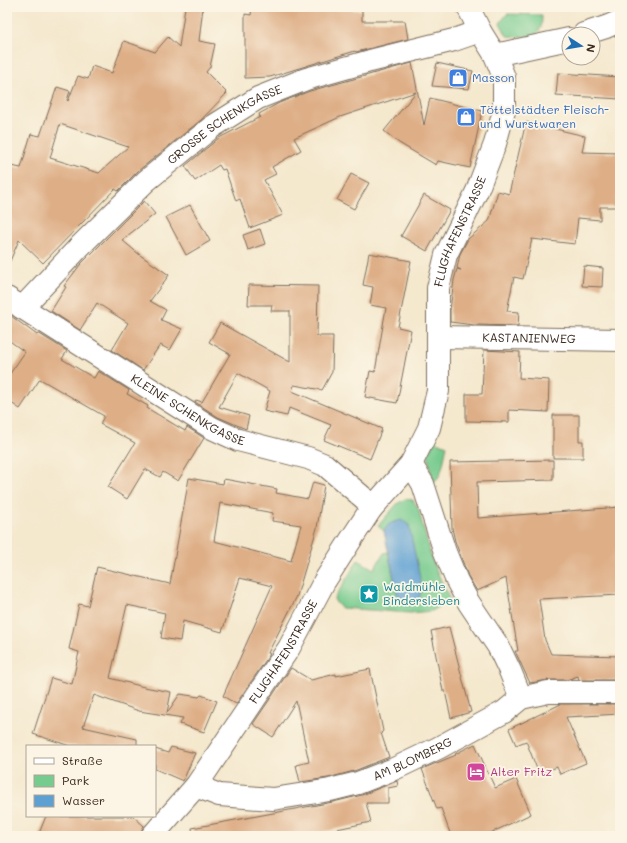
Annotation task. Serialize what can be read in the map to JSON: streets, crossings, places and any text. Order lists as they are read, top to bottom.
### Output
{
  "streets": {
    "street": [
      "GROSSE SCHENKGASSE",
      "FLUGHAFENSTRASSE",
      "KASTANIENWEG",
      "KLEINE SCHENKGASSE",
      "AM BLOMBERG"
    ]
  },
  "crossings": [
    ["GROSSE SCHENKGASSE", "FLUGHAFENSTRASSE"],
    ["GROSSE SCHENKGASSE", "KLEINE SCHENKGASSE"],
    ["FLUGHAFENSTRASSE", "KASTANIENWEG"],
    ["FLUGHAFENSTRASSE", "KLEINE SCHENKGASSE"],
    ["FLUGHAFENSTRASSE", "AM BLOMBERG"]
  ],
  "places": {
    "shop": ["Masson", "Töttelstädter Fleisch- und Wurstwaren"],
    "place": ["Waidmühle Bindersleben"],
    "hotel": ["Alter Fritz"]
  },
  "legend": ["Straße", "Park", "Wasser"],
  "north": "right"
}
